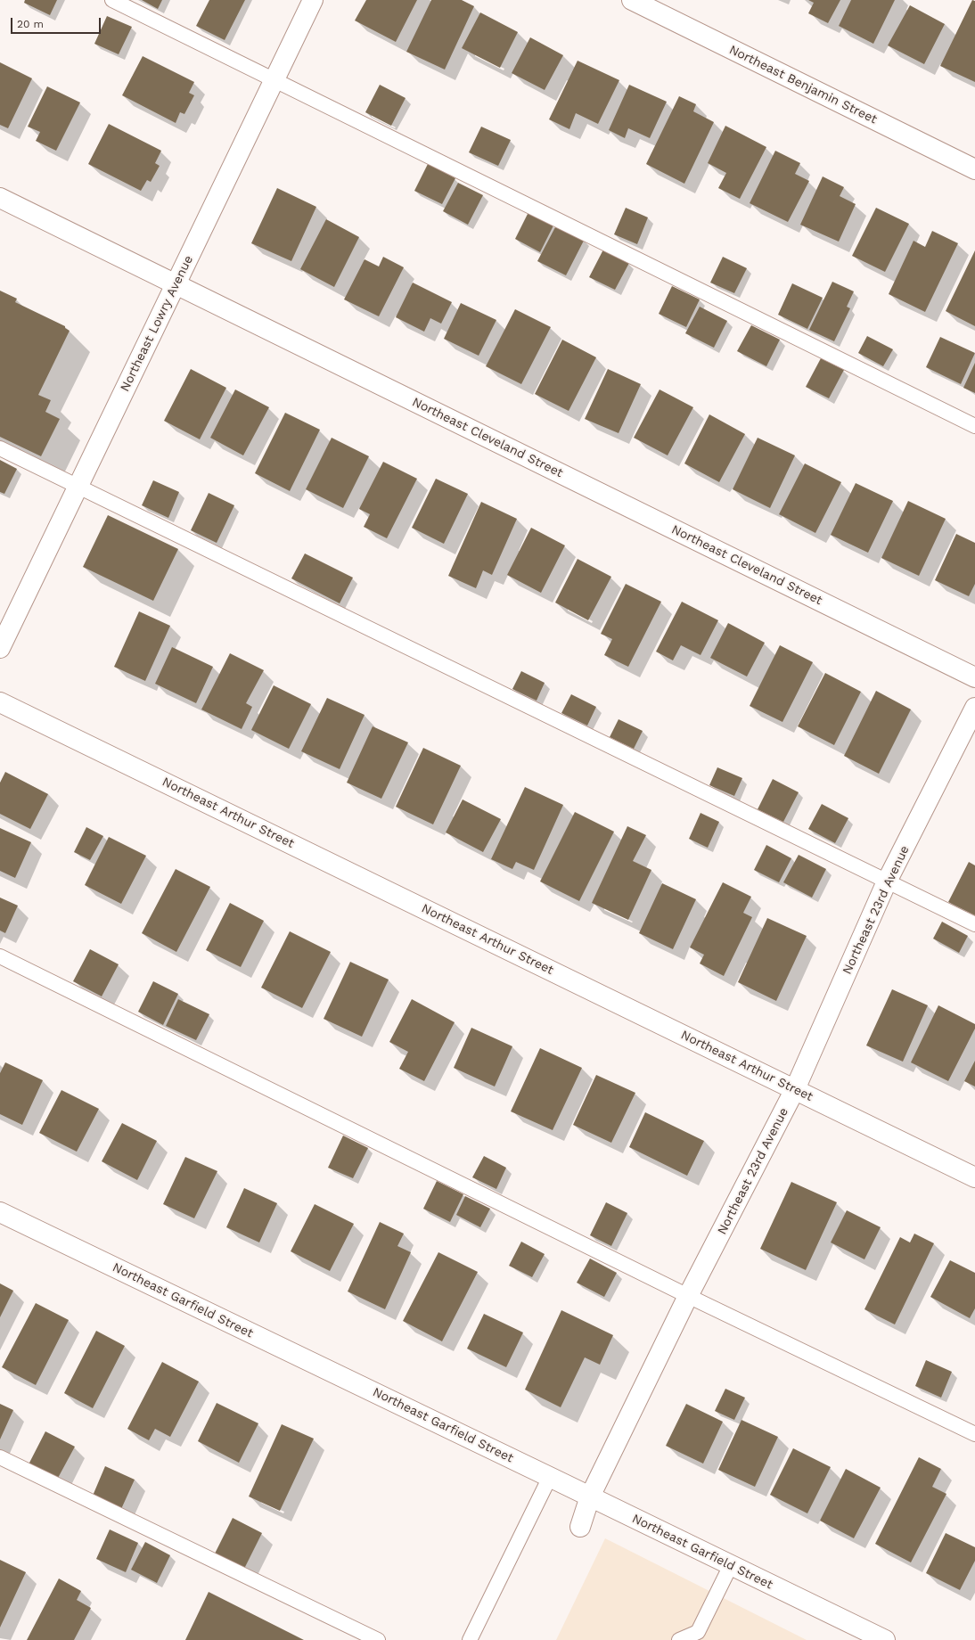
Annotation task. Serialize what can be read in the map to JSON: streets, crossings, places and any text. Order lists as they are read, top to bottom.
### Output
{
  "streets": {
    "street": [
      "Northeast Benjamin Street",
      "Northeast Lowry Avenue",
      "Northeast Cleveland Street",
      "Northeast Arthur Street",
      "Northeast 23rd Avenue",
      "Northeast Garfield Street"
    ]
  },
  "crossings": [
    ["Northeast Lowry Avenue", "Northeast Cleveland Street"],
    ["Northeast Arthur Street", "Northeast 23rd Avenue"],
    ["Northeast 23rd Avenue", "Northeast Garfield Street"]
  ],
  "scale_bar": "20 m"
}
